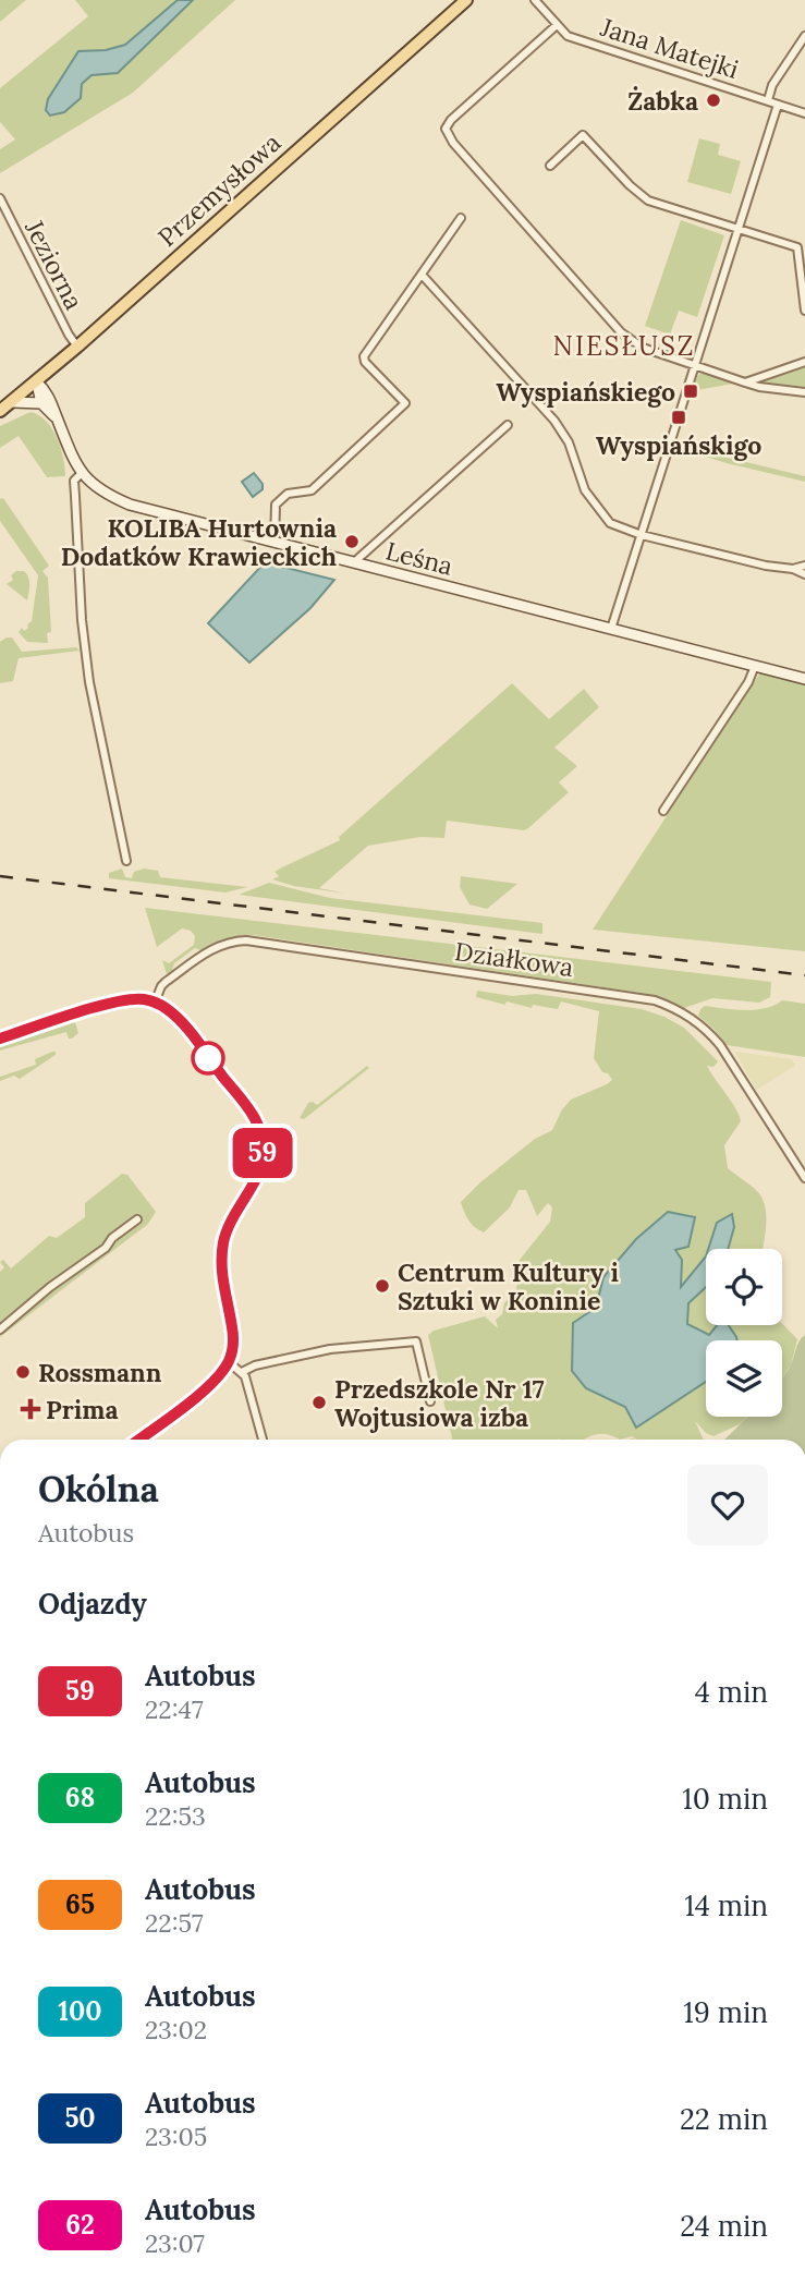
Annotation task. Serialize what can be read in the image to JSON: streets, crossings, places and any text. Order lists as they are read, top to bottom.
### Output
{
  "streets": {
    "main road": ["Przemysłowa"],
    "street": [
      "Jana Matejki",
      "Jeziorna",
      "Leśna",
      "Działkowa"
    ]
  },
  "crossings": [
    ["Przemysłowa", "Jeziorna"]
  ],
  "districts": ["NIESŁUSZ"],
  "places": {
    "other": [
      "Żabka",
      "KOLIBA Hurtownia Dodatków Krawieckich",
      "Centrum Kultury i Sztuki w Koninie",
      "Rossmann",
      "Przedszkole Nr 17 Wojtusiowa izba"
    ],
    "transit": ["Wyspiańskiego", "Wyspiańskigo"],
    "health": ["Prima"]
  },
  "lines": ["bus line 59"],
  "page": {
    "on_map": "59",
    "heading": [
      ["Okólna", "Autobus"],
      "Odjazdy"
    ],
    "list": [
      {
        "mark": "59",
        "name": "Autobus",
        "note": "22:47",
        "value": "4 min"
      },
      {
        "mark": "68",
        "name": "Autobus",
        "note": "22:53",
        "value": "10 min"
      },
      {
        "mark": "65",
        "name": "Autobus",
        "note": "22:57",
        "value": "14 min"
      },
      {
        "mark": "100",
        "name": "Autobus",
        "note": "23:02",
        "value": "19 min"
      },
      {
        "mark": "50",
        "name": "Autobus",
        "note": "23:05",
        "value": "22 min"
      },
      {
        "mark": "62",
        "name": "Autobus",
        "note": "23:07",
        "value": "24 min"
      }
    ]
  }
}
